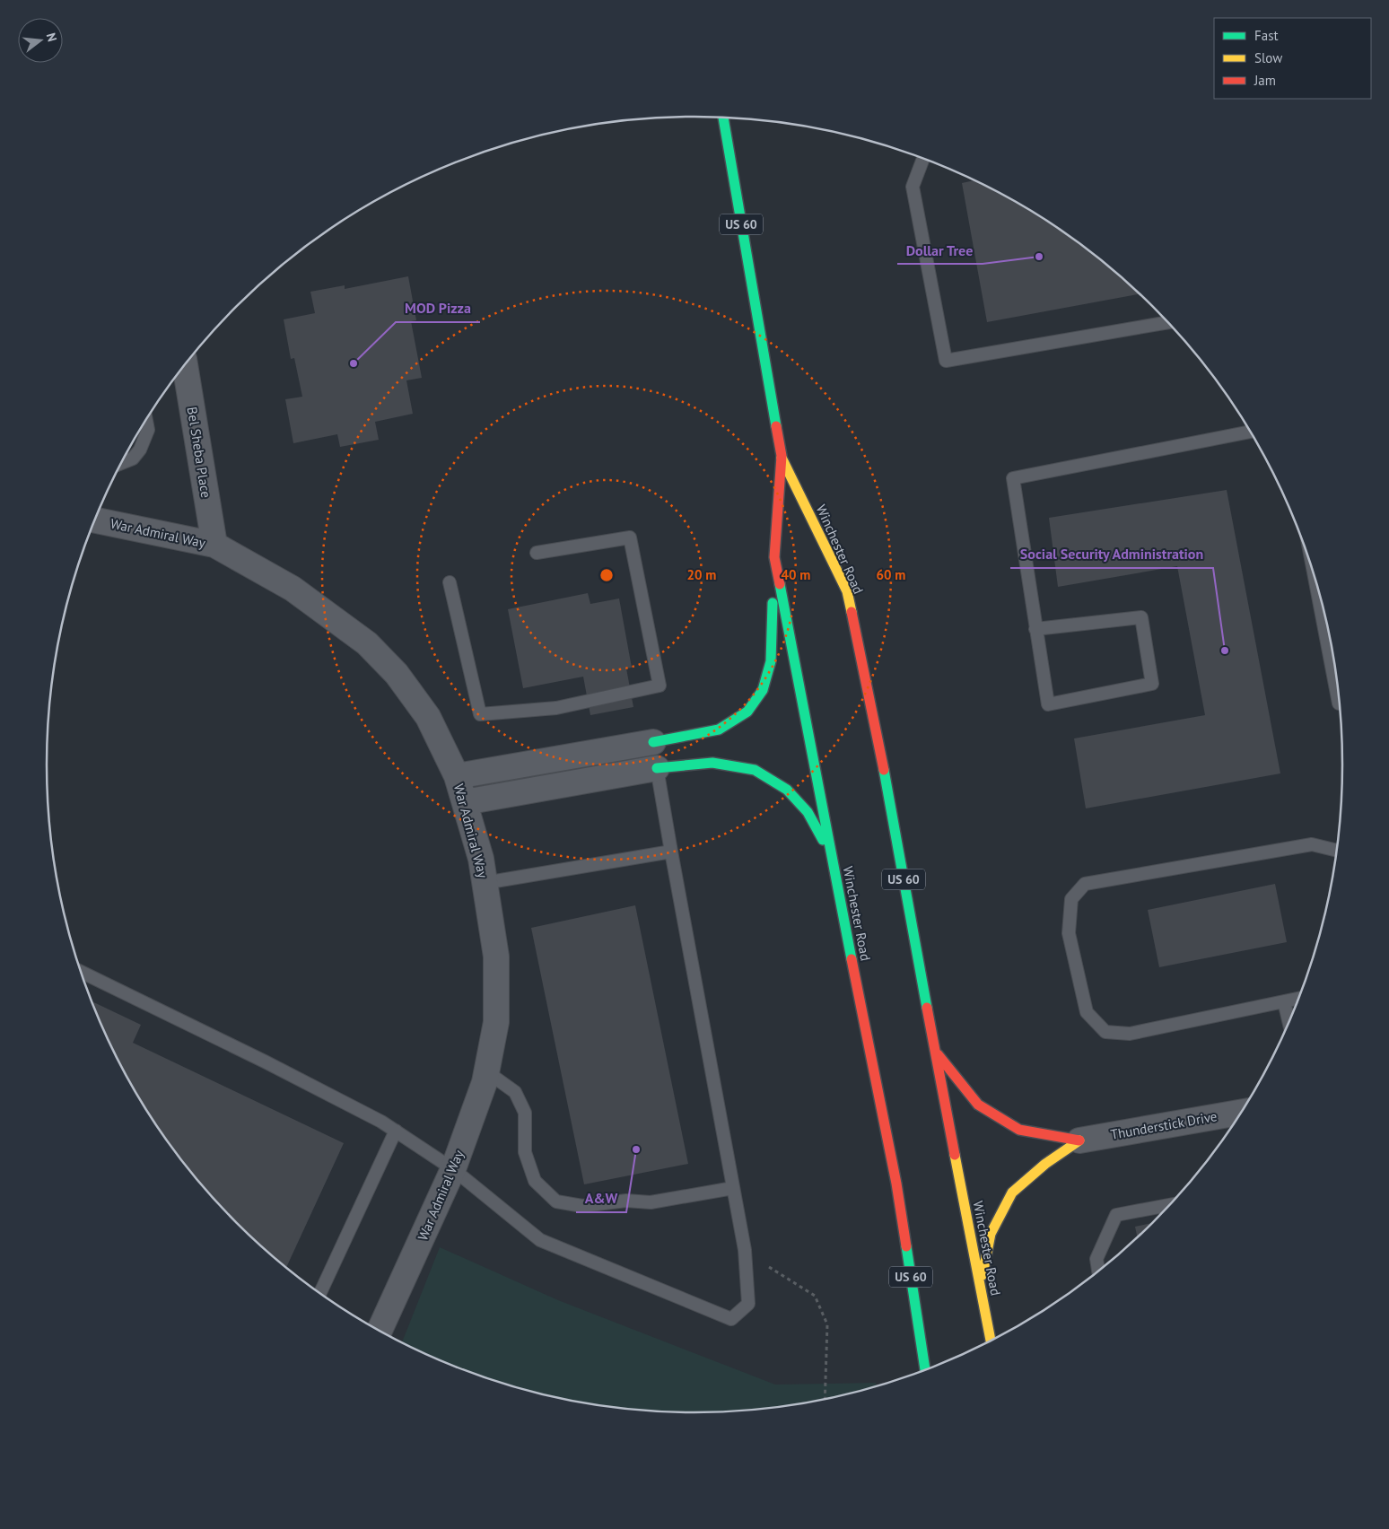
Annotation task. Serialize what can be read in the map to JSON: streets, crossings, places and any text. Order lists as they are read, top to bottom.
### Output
{
  "streets": {
    "highway": ["US 60", "Winchester Road"],
    "street": ["Bel Sheba Place", "War Admiral Way", "Thunderstick Drive"]
  },
  "crossings": [
    ["Bel Sheba Place", "War Admiral Way"]
  ],
  "places": [
    "Dollar Tree",
    "MOD Pizza",
    "Social Security Administration",
    "A&W"
  ],
  "legend": ["Fast", "Slow", "Jam"],
  "north": "right",
  "rings": ["20 m", "40 m", "60 m"]
}
